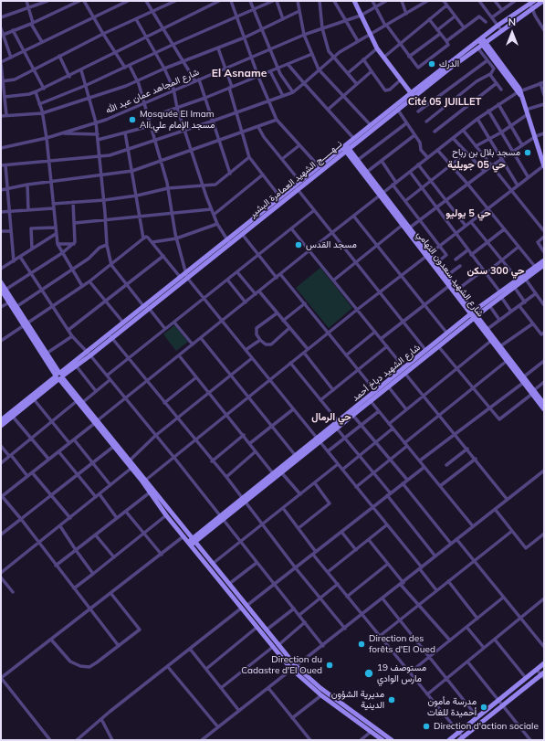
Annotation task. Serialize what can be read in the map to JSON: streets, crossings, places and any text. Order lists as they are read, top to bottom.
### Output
{
  "streets": {
    "main road": ["نــهـــــج الشهيد العمامرة البشير", "شارع الشهيد سعدون التهامي", "شارع الشهيد دباخ أحمد"],
    "street": ["شارع المجاهد عمان عبد الله"]
  },
  "crossings": [
    ["نــهـــــج الشهيد العمامرة البشير", "شارع الشهيد سعدون التهامي"],
    ["شارع الشهيد سعدون التهامي", "شارع الشهيد دباخ أحمد"]
  ],
  "districts": [
    "El Asname",
    "Cité 05 JUILLET",
    "حي 05 جويلية",
    "حي 5 يوليو",
    "حي 300 سكن",
    "حي الرمال"
  ],
  "places": [
    "الدرك",
    "Mosquée El Imam Ali,مسجد الإمام علي",
    "مسجد بلال بن رباح",
    "مسجد القدس",
    "Direction des forêts d'El Oued",
    "Direction du Cadastre d'El Oued",
    "مستوصف 19 مارس الوادي",
    "مديرية الشؤون الدينية",
    "مدرسة مأمون أحميدة للغات",
    "Direction d'action sociale"
  ],
  "north": "top"
}
